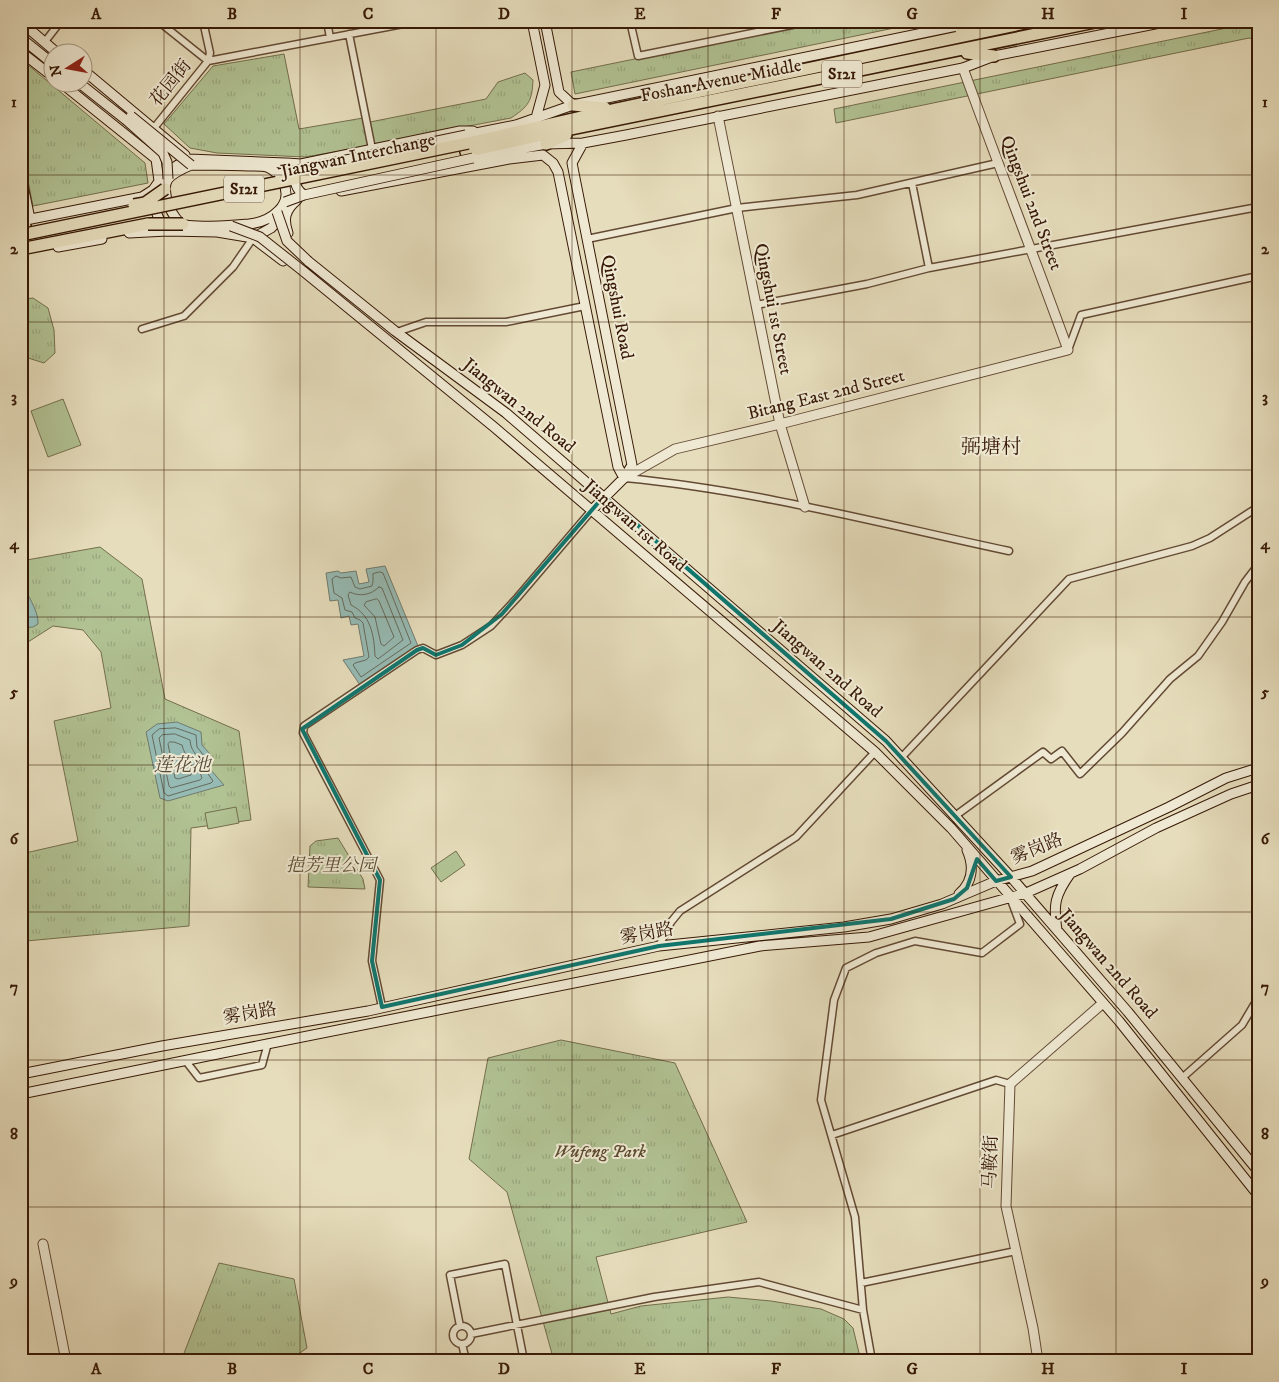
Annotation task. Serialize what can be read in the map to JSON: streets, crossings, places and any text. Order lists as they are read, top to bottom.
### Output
{
  "streets": {
    "highway": ["S121", "Foshan Avenue Middle", "Jiangwan Interchange"],
    "main road": [
      "Qingshui 2nd Street",
      "Qingshui Road",
      "Qingshui 1st Street",
      "Bitang East 2nd Street",
      "Jiangwan 2nd Road",
      "Jiangwan 1st Road",
      "雾岗路",
      "马鞍街"
    ],
    "street": ["花园街"]
  },
  "crossings": [
    ["S121", "Foshan Avenue Middle"],
    ["S121", "Jiangwan Interchange"],
    ["Foshan Avenue Middle", "Jiangwan Interchange"],
    ["Qingshui 2nd Street", "Bitang East 2nd Street"],
    ["Qingshui Road", "Bitang East 2nd Street"],
    ["Qingshui 1st Street", "Bitang East 2nd Street"],
    ["Bitang East 2nd Street", "Jiangwan 2nd Road"],
    ["Bitang East 2nd Street", "Jiangwan 1st Road"],
    ["Jiangwan 2nd Road", "Jiangwan 1st Road"],
    ["Jiangwan 2nd Road", "雾岗路"]
  ],
  "districts": ["弼塘村"],
  "water": ["莲花池"],
  "parks": ["挹芳里公园", "Wufeng Park"],
  "north": "left",
  "grid": {
    "columns": [
      "A",
      "B",
      "C",
      "D",
      "E",
      "F",
      "G",
      "H",
      "I"
    ],
    "rows": [
      "1",
      "2",
      "3",
      "4",
      "5",
      "6",
      "7",
      "8",
      "9"
    ]
  }
}
